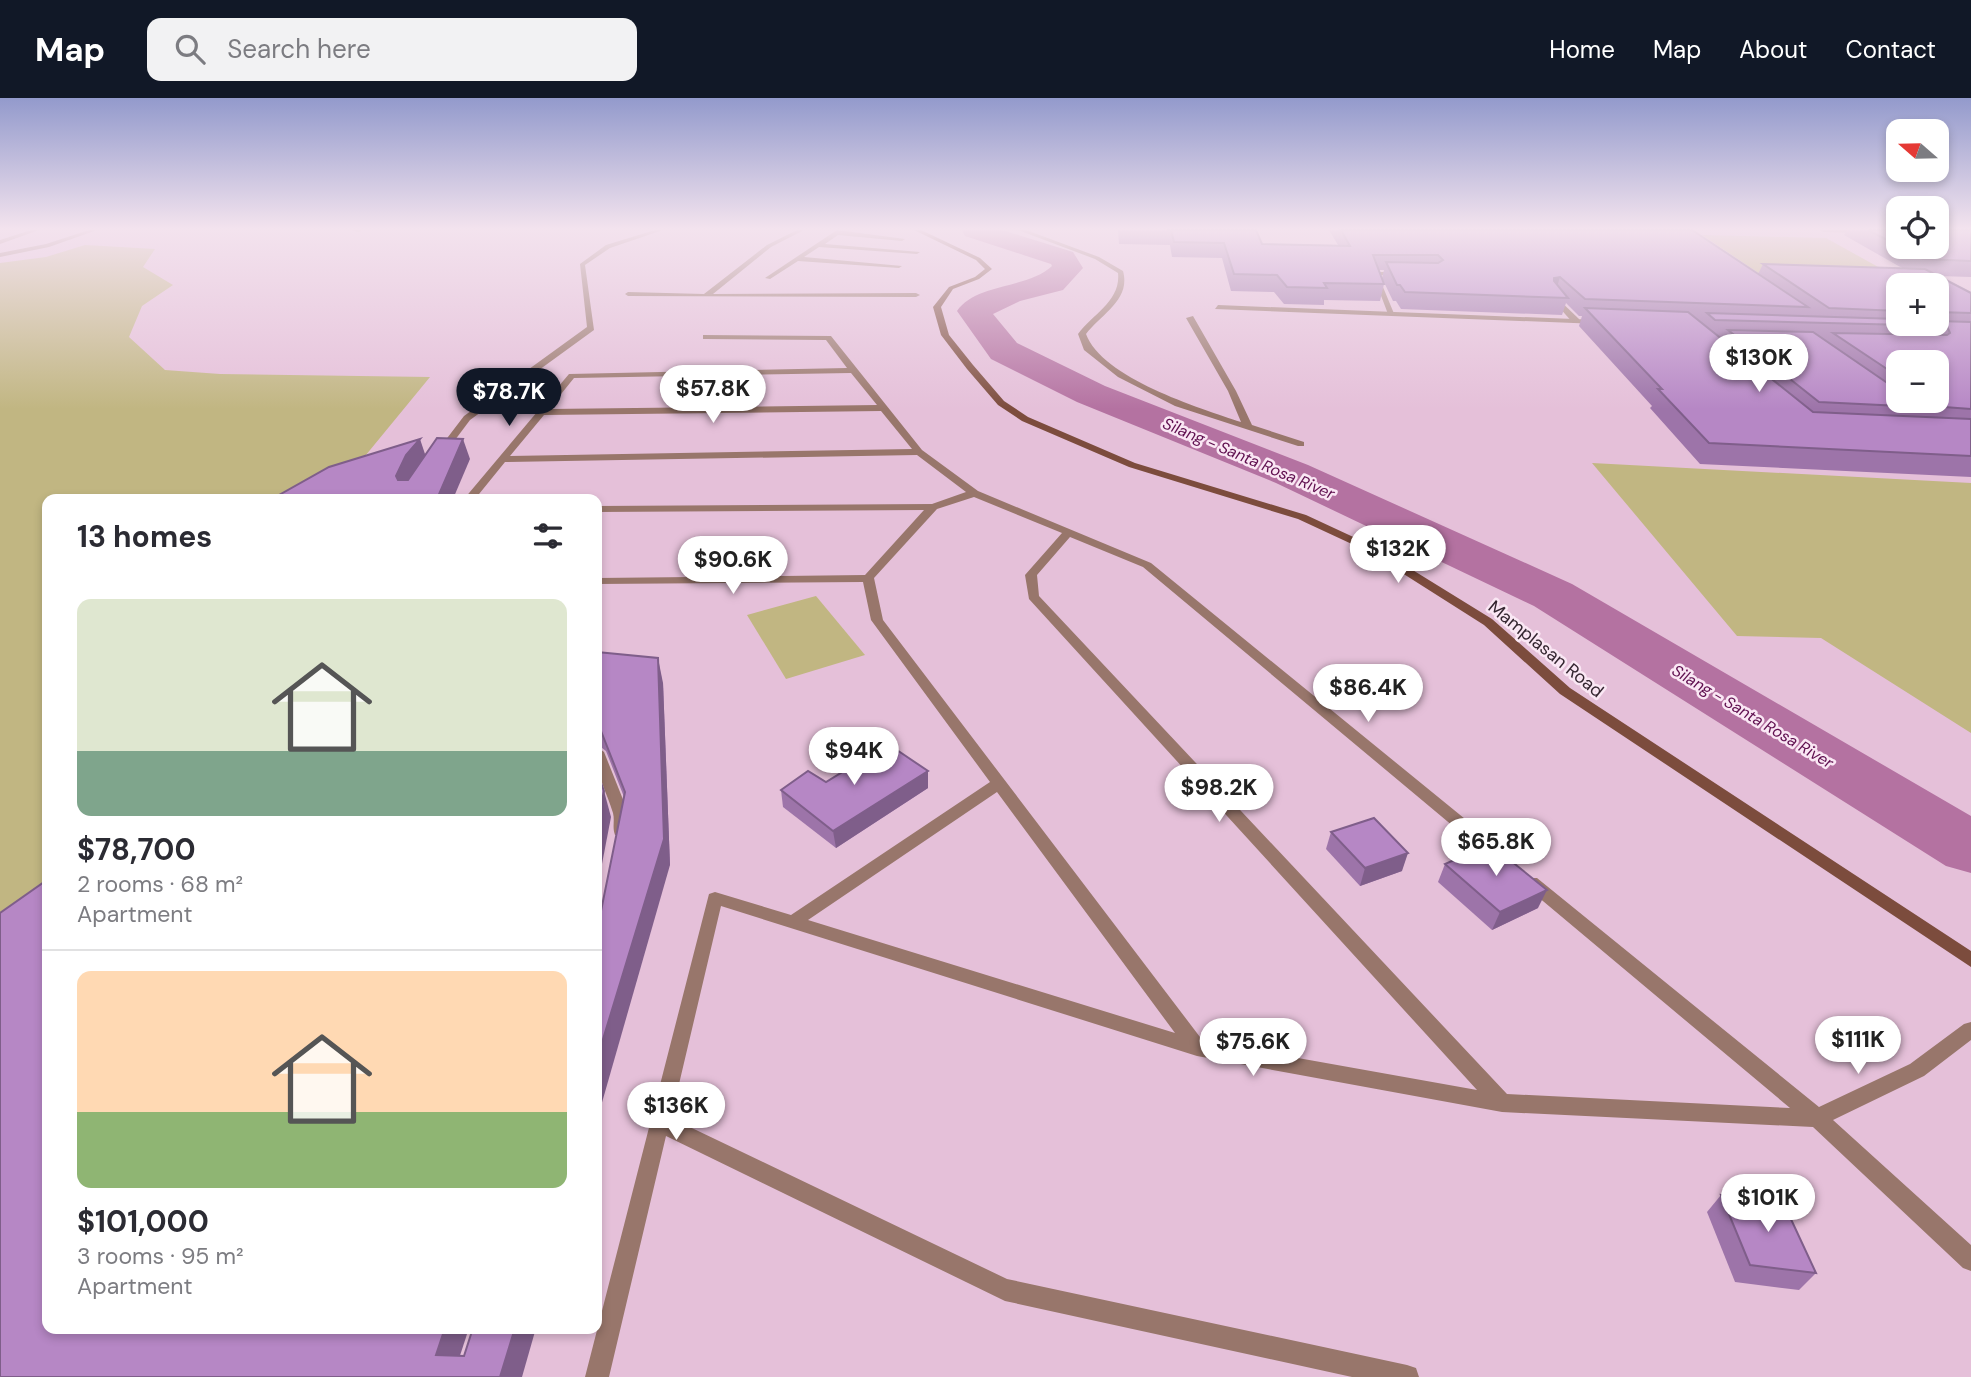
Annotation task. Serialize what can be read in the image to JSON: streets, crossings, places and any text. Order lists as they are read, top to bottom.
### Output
{
  "streets": {
    "street": ["Mamplasan Road"]
  },
  "water": ["Silang - Santa Rosa River"],
  "north": "left",
  "page": {
    "header": "Map",
    "search": "Search here",
    "nav": [
      "Home",
      "Map",
      "About",
      "Contact"
    ],
    "map_buttons": ["+", "−"],
    "price": [
      "$130K",
      "$57.8K",
      "$78.7K",
      "$132K",
      "$90.6K",
      "$86.4K",
      "$94K",
      "$98.2K",
      "$65.8K",
      "$111K",
      "$75.6K",
      "$136K",
      "$101K"
    ],
    "heading": "13 homes",
    "list": [
      {
        "name": "$78,700",
        "note": "2 rooms · 68 m² · Apartment"
      },
      {
        "name": "$101,000",
        "note": "3 rooms · 95 m² · Apartment"
      }
    ]
  }
}
